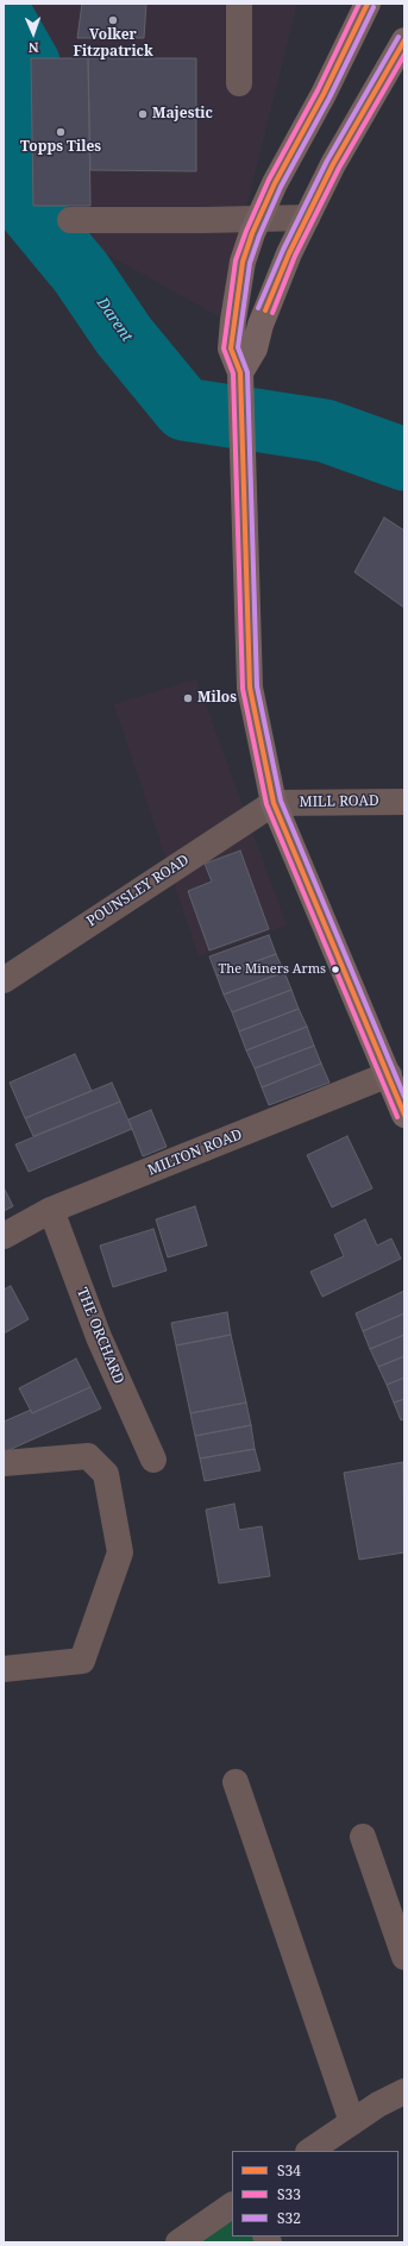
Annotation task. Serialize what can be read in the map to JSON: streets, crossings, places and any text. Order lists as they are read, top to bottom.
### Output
{
  "streets": {
    "street": [
      "MILL ROAD",
      "POUNSLEY ROAD",
      "MILTON ROAD",
      "THE ORCHARD"
    ]
  },
  "crossings": [
    ["MILL ROAD", "POUNSLEY ROAD"],
    ["MILTON ROAD", "THE ORCHARD"]
  ],
  "water": ["Darent"],
  "places": [
    "Volker Fitzpatrick",
    "Majestic",
    "Topps Tiles",
    "Milos",
    "The Miners Arms"
  ],
  "lines": ["transit line S34", "transit line S33", "transit line S32"],
  "legend": ["S34", "S33", "S32"],
  "north": "bottom"
}
